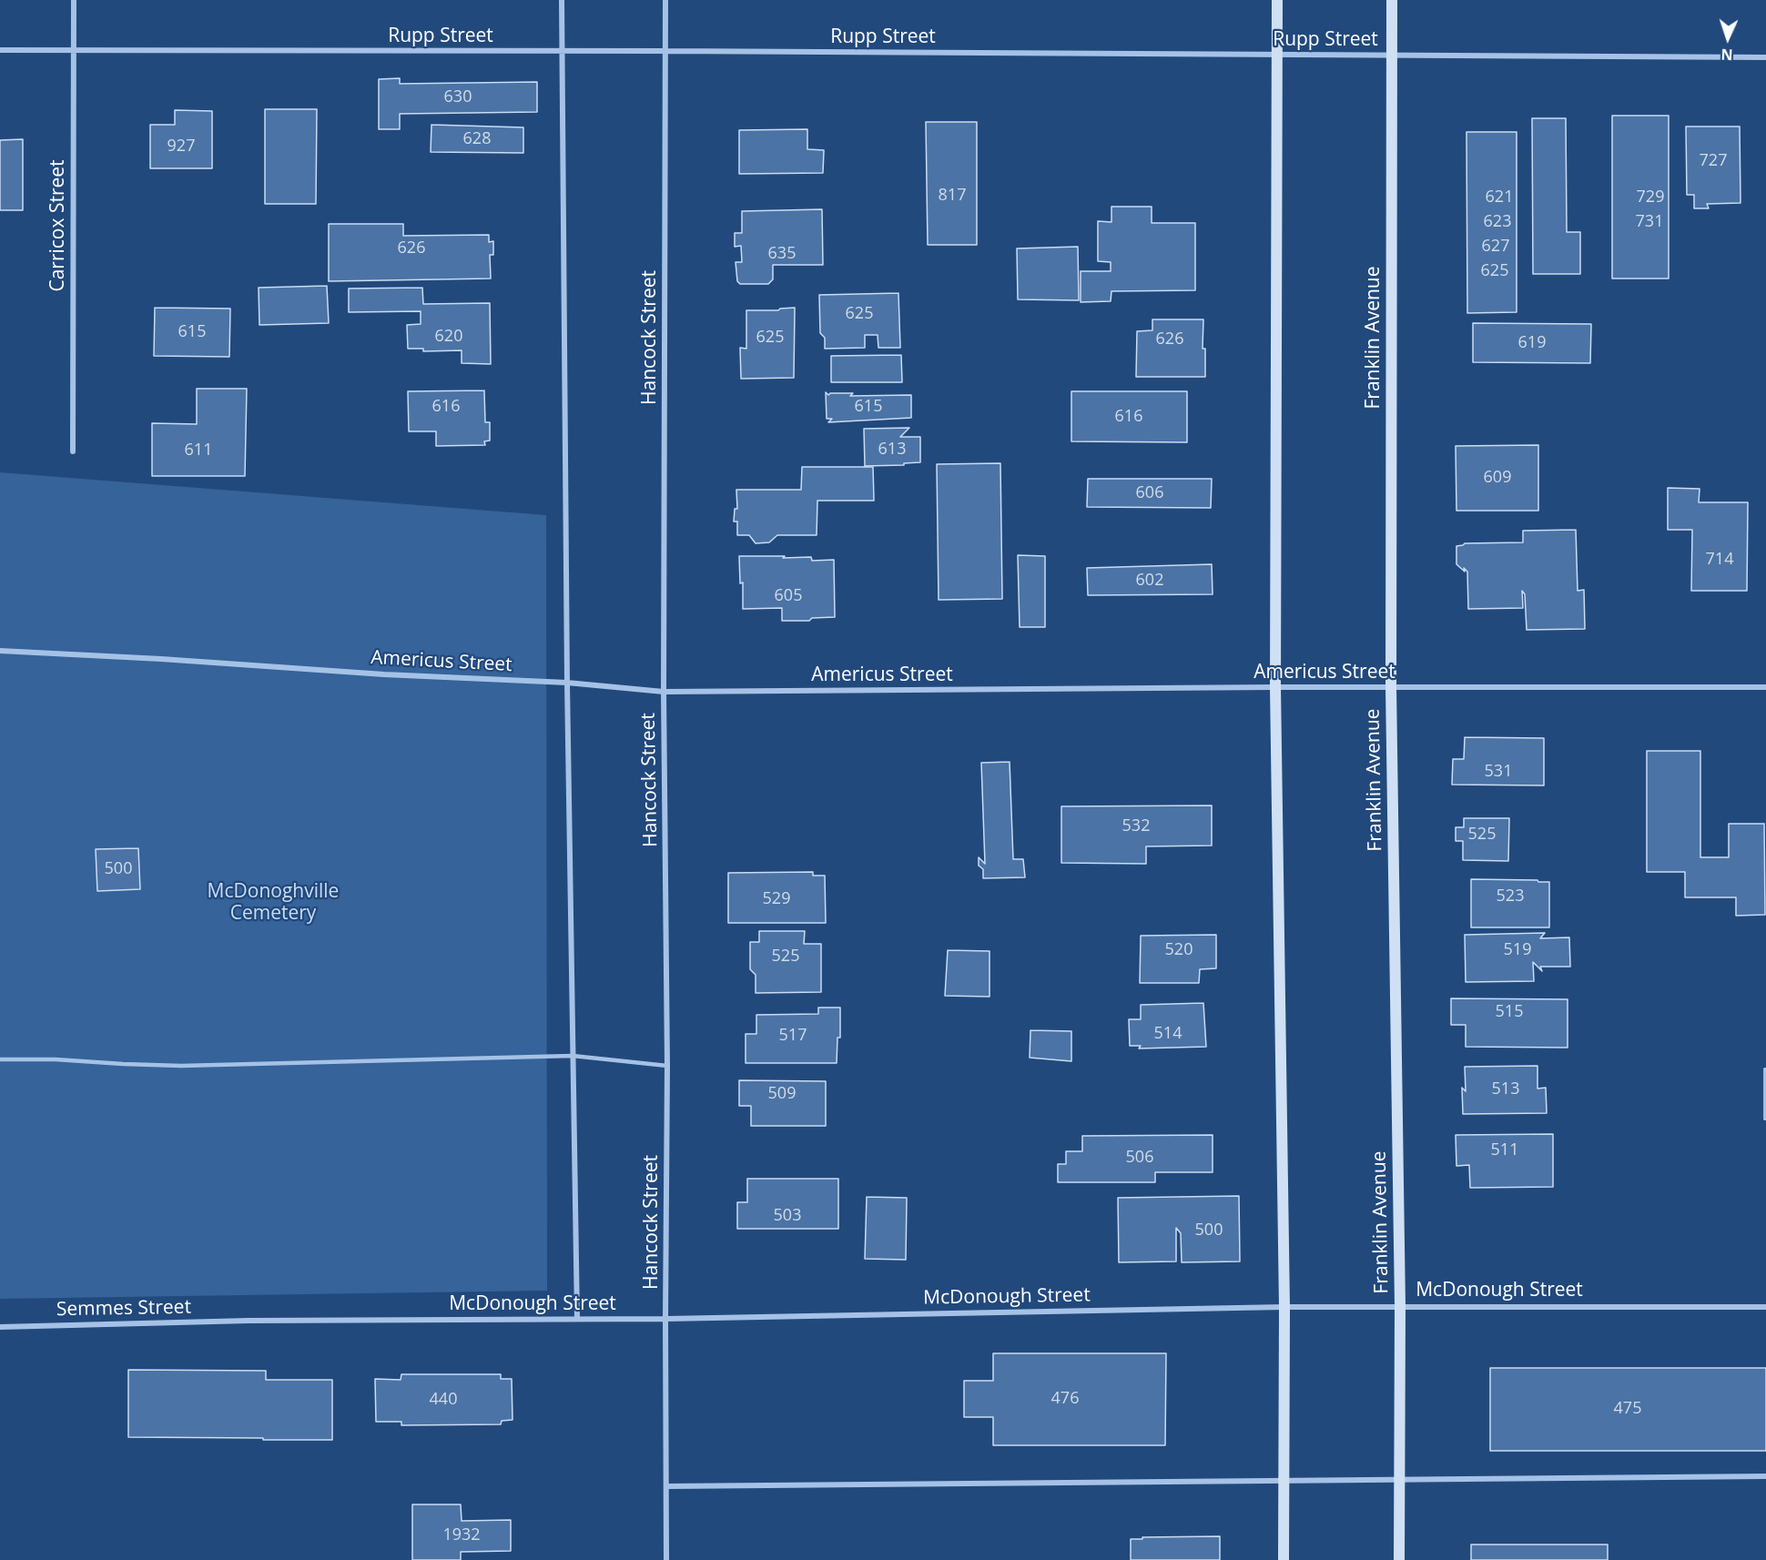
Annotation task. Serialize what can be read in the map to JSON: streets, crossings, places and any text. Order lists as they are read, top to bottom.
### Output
{
  "streets": {
    "main road": ["Franklin Avenue"],
    "street": [
      "Rupp Street",
      "Carricox Street",
      "Hancock Street",
      "Americus Street",
      "McDonough Street",
      "Semmes Street"
    ]
  },
  "crossings": [
    ["Rupp Street", "Carricox Street"],
    ["Rupp Street", "Hancock Street"],
    ["Rupp Street", "Franklin Avenue"],
    ["Hancock Street", "Americus Street"],
    ["Hancock Street", "McDonough Street"],
    ["Franklin Avenue", "Americus Street"],
    ["Franklin Avenue", "McDonough Street"],
    ["McDonough Street", "Semmes Street"]
  ],
  "parks": ["McDonoghville Cemetery"],
  "house_numbers": [
    "630",
    "628",
    "927",
    "727",
    "817",
    "621",
    "729",
    "623",
    "731",
    "627",
    "626",
    "635",
    "625",
    "625",
    "615",
    "620",
    "625",
    "626",
    "619",
    "616",
    "615",
    "616",
    "613",
    "611",
    "609",
    "606",
    "714",
    "602",
    "605",
    "531",
    "532",
    "525",
    "500",
    "523",
    "529",
    "520",
    "519",
    "525",
    "515",
    "514",
    "517",
    "513",
    "509",
    "511",
    "506",
    "503",
    "500",
    "476",
    "440",
    "475",
    "1932"
  ],
  "north": "bottom"
}
